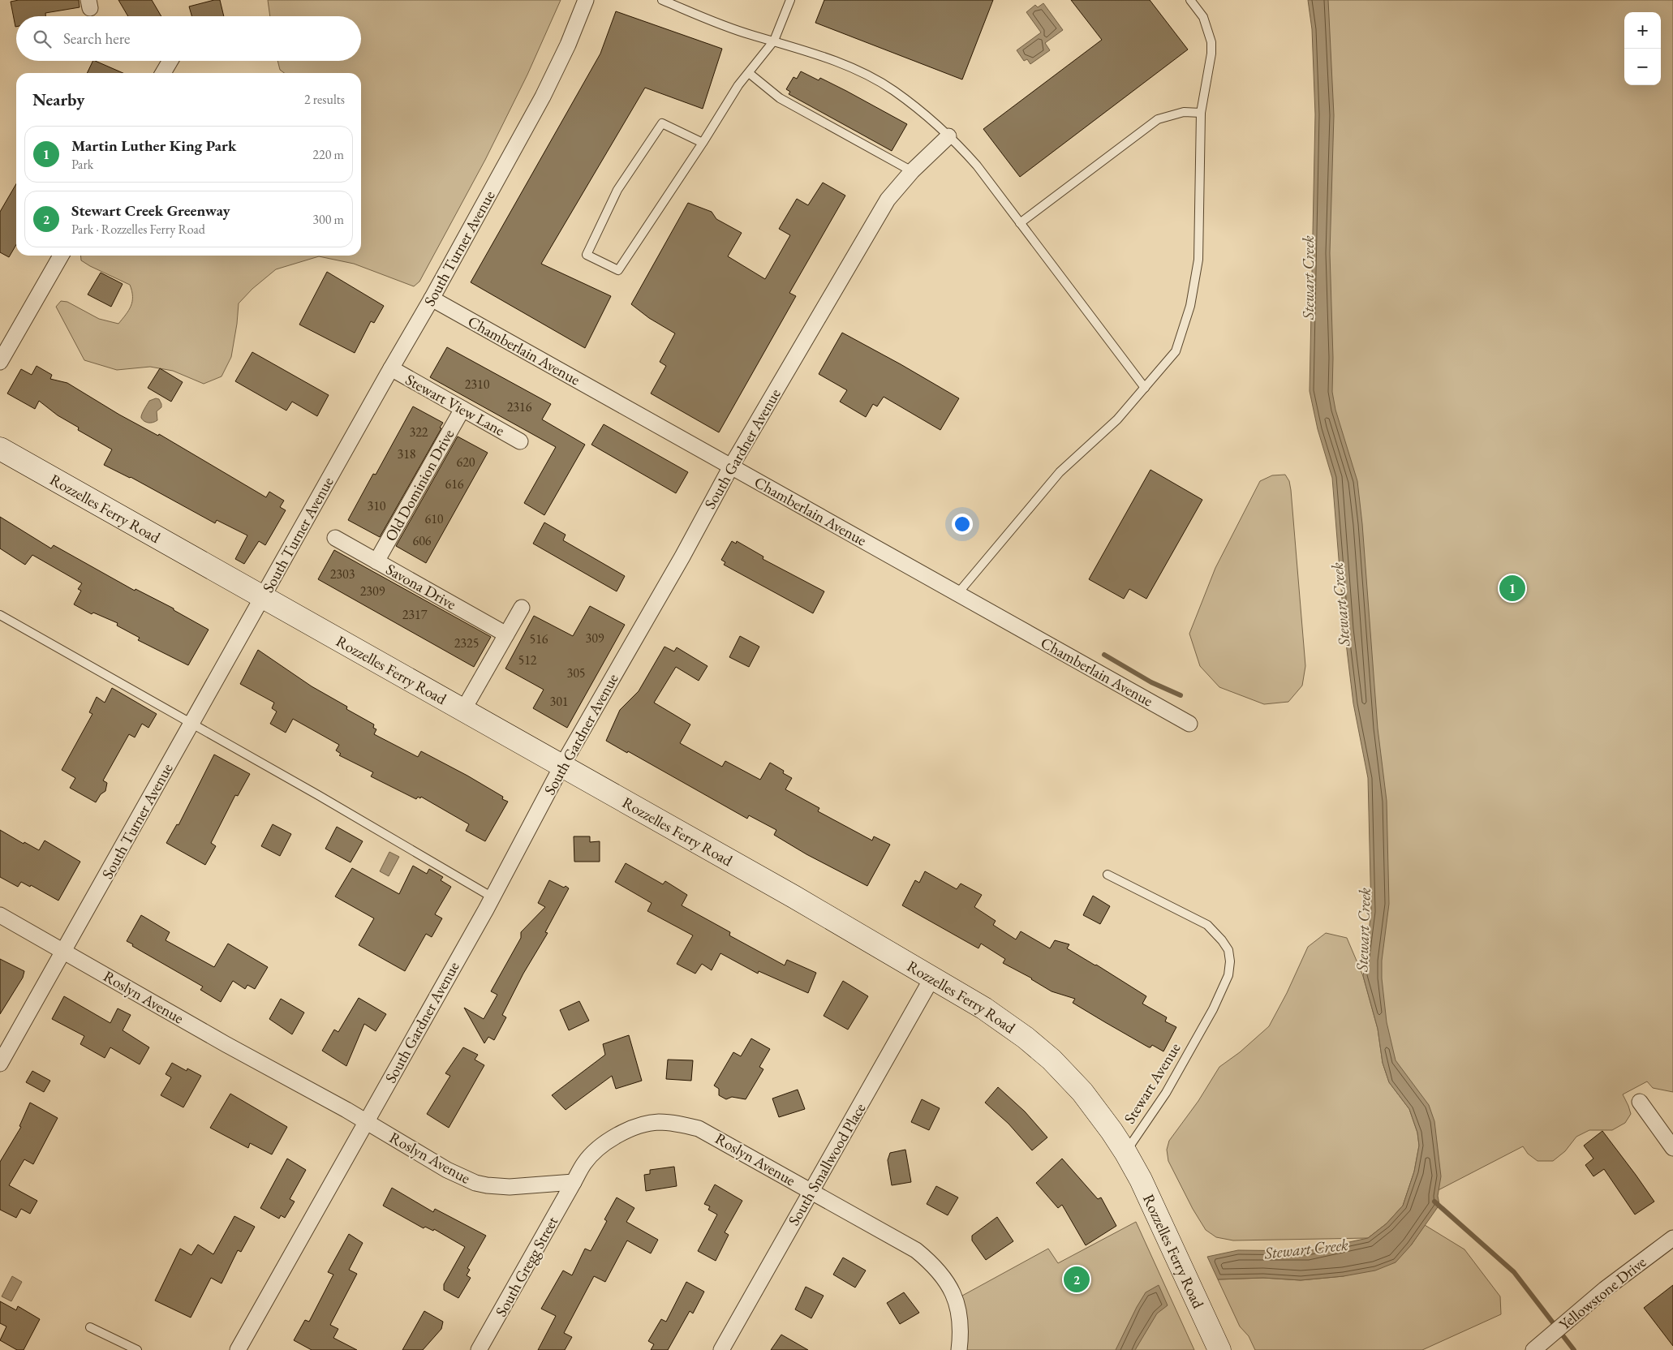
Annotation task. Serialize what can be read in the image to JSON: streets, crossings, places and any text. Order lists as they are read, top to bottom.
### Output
{
  "streets": {
    "street": [
      "South Turner Avenue",
      "Chamberlain Avenue",
      "Stewart View Lane",
      "South Gardner Avenue",
      "Old Dominion Drive",
      "Rozzelles Ferry Road",
      "Savona Drive",
      "Roslyn Avenue",
      "South Smallwood Place",
      "South Gregg Street",
      "Yellowstone Drive"
    ],
    "lane": ["Stewart Avenue"]
  },
  "crossings": [
    ["South Turner Avenue", "Chamberlain Avenue"],
    ["South Turner Avenue", "Stewart View Lane"],
    ["South Turner Avenue", "Rozzelles Ferry Road"],
    ["South Turner Avenue", "Roslyn Avenue"],
    ["Chamberlain Avenue", "South Gardner Avenue"],
    ["Stewart View Lane", "Old Dominion Drive"],
    ["South Gardner Avenue", "Rozzelles Ferry Road"],
    ["South Gardner Avenue", "Roslyn Avenue"],
    ["Old Dominion Drive", "Savona Drive"],
    ["Rozzelles Ferry Road", "Stewart Avenue"],
    ["Rozzelles Ferry Road", "South Smallwood Place"],
    ["Roslyn Avenue", "South Smallwood Place"],
    ["Roslyn Avenue", "South Gregg Street"]
  ],
  "water": ["Stewart Creek"],
  "house_numbers": [
    "2310",
    "2316",
    "322",
    "318",
    "620",
    "616",
    "310",
    "610",
    "606",
    "2303",
    "2309",
    "2317",
    "309",
    "516",
    "2325",
    "512",
    "305",
    "301"
  ],
  "page": {
    "map_buttons": ["+", "−"],
    "search": "Search here",
    "heading": ["Nearby", "2 results"],
    "list": [
      {
        "mark": "1",
        "name": "Martin Luther King Park",
        "note": "Park",
        "value": "220 m"
      },
      {
        "mark": "2",
        "name": "Stewart Creek Greenway",
        "note": "Park · Rozzelles Ferry Road",
        "value": "300 m"
      }
    ],
    "pins": ["1", "2"]
  }
}
